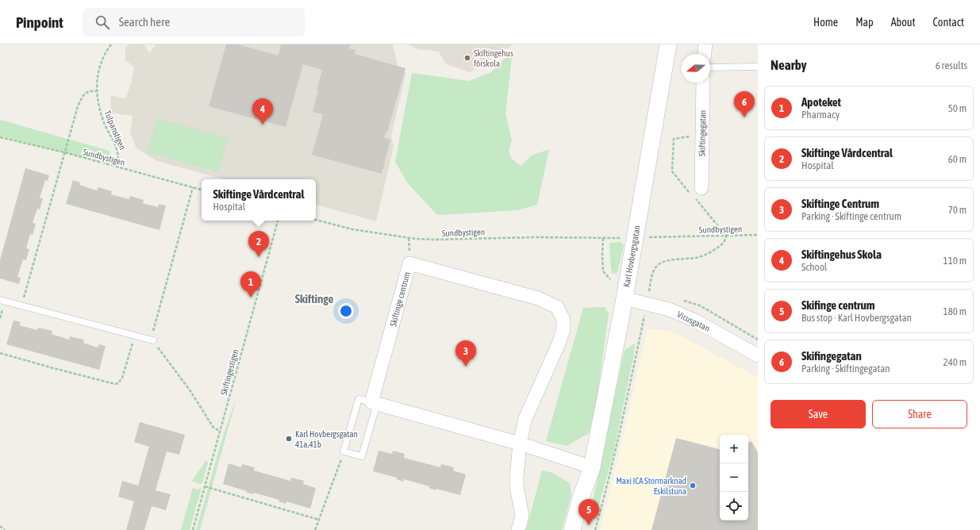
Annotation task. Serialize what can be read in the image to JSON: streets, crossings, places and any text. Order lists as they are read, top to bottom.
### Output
{
  "streets": {
    "street": [
      "Skiftingegatan",
      "Karl Hovbergsgatan",
      "Skiftinge centrum",
      "Vicusgatan"
    ],
    "path": ["Tulpanstigen", "Sundbystigen", "Skiftingestigen"]
  },
  "crossings": [
    ["Tulpanstigen", "Sundbystigen"],
    ["Karl Hovbergsgatan", "Vicusgatan"]
  ],
  "districts": ["Skiftinge"],
  "places": ["Skiftingehus förskola", "Karl Hovbergsgatan 41a,41b", "Maxi ICA Stormarknad Eskilstuna"],
  "north": "left",
  "page": {
    "header": "Pinpoint",
    "search": "Search here",
    "nav": [
      "Home",
      "Map",
      "About",
      "Contact"
    ],
    "heading": ["Nearby", "6 results"],
    "list": [
      {
        "mark": "1",
        "name": "Apoteket",
        "note": "Pharmacy",
        "value": "50 m"
      },
      {
        "mark": "2",
        "name": "Skiftinge Vårdcentral",
        "note": "Hospital",
        "value": "60 m"
      },
      {
        "mark": "3",
        "name": "Skiftinge Centrum",
        "note": "Parking · Skiftinge centrum",
        "value": "70 m"
      },
      {
        "mark": "4",
        "name": "Skiftingehus Skola",
        "note": "School",
        "value": "110 m"
      },
      {
        "mark": "5",
        "name": "Skifinge centrum",
        "note": "Bus stop · Karl Hovbergsgatan",
        "value": "180 m"
      },
      {
        "mark": "6",
        "name": "Skifingegatan",
        "note": "Parking · Skiftingegatan",
        "value": "240 m"
      }
    ],
    "pins": [
      "6",
      "4",
      "2",
      "1",
      "3",
      "5"
    ],
    "popup": ["Skiftinge Vårdcentral", "Hospital"],
    "buttons": ["Save", "Share"],
    "map_buttons": ["+", "−"]
  }
}
